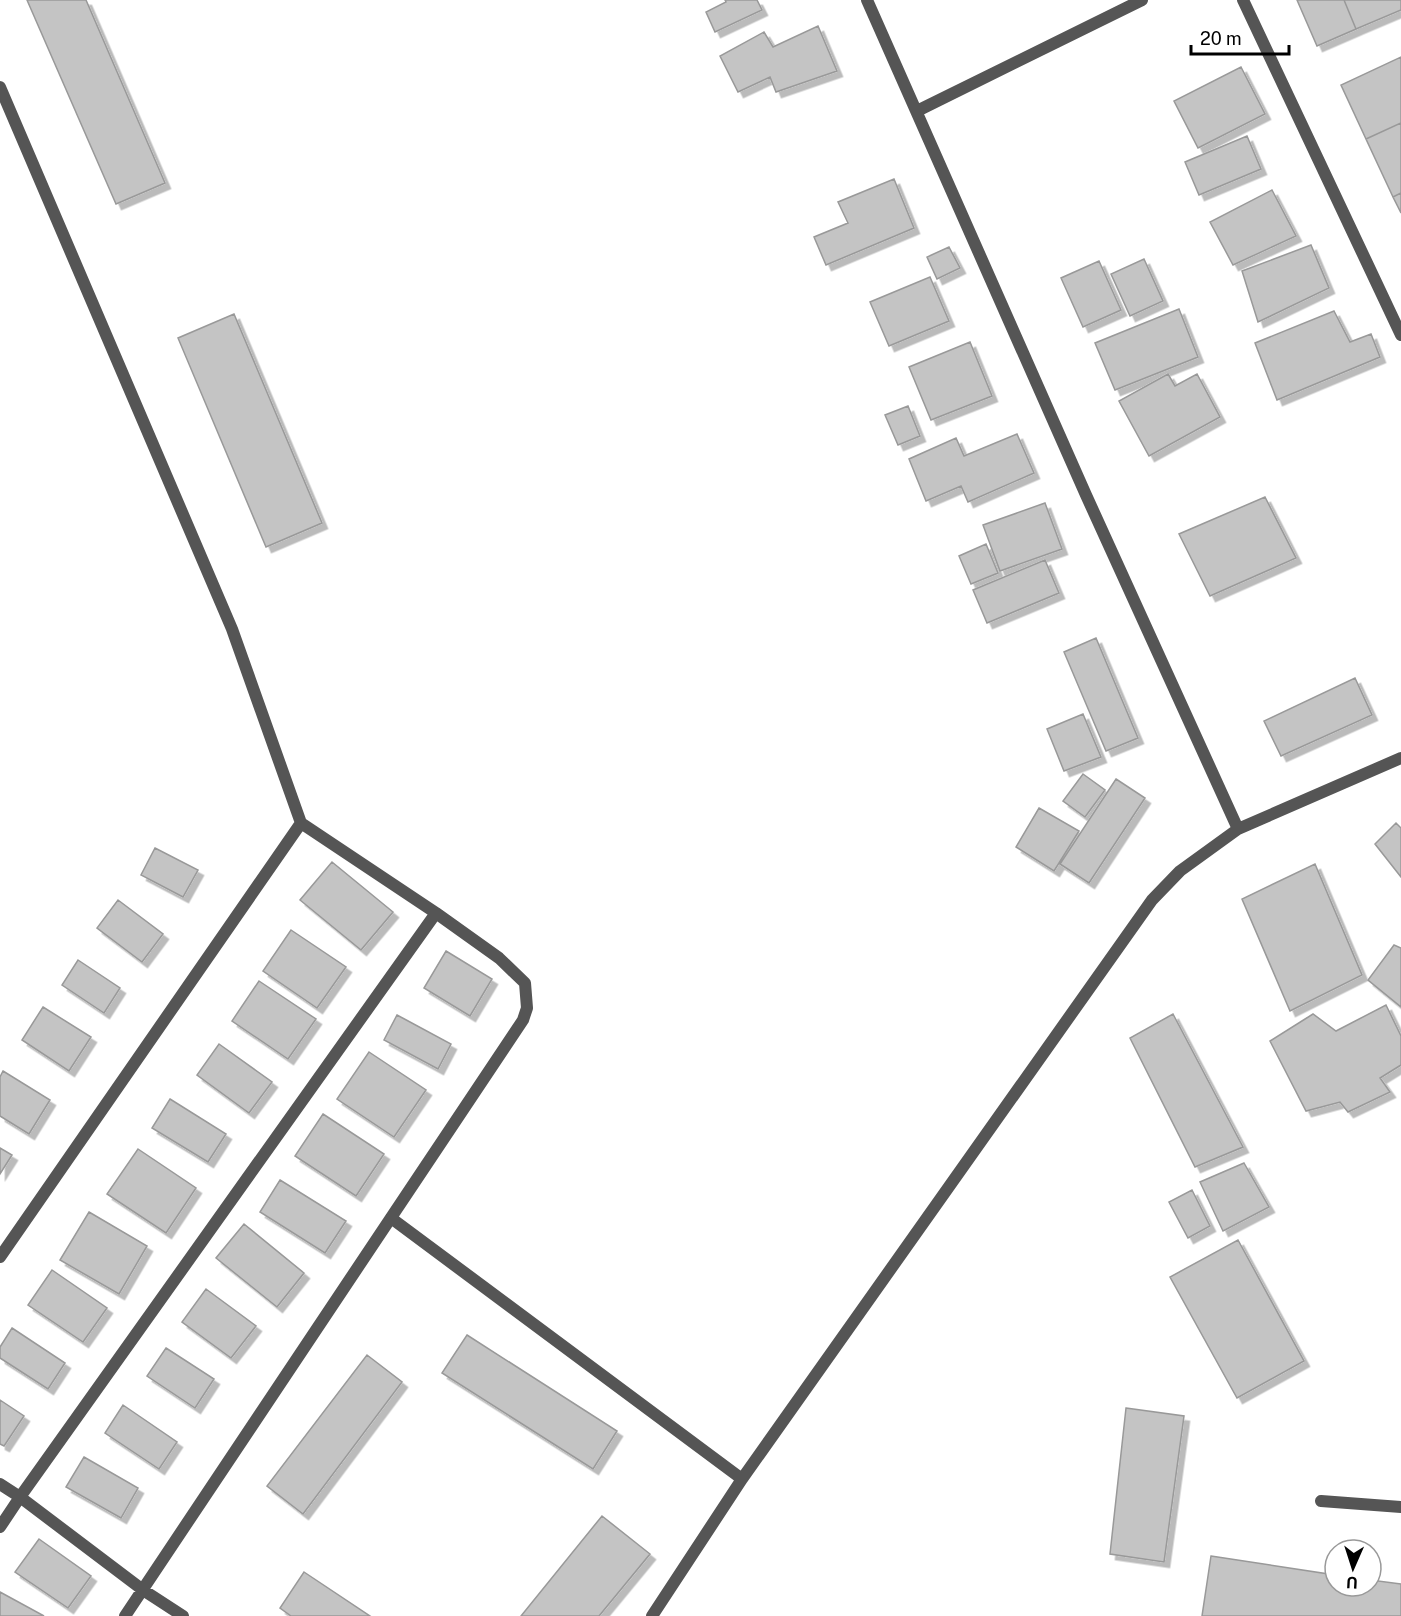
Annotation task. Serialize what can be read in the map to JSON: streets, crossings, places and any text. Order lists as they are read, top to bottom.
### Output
{
  "scale_bar": "20 m",
  "north": "bottom"
}
